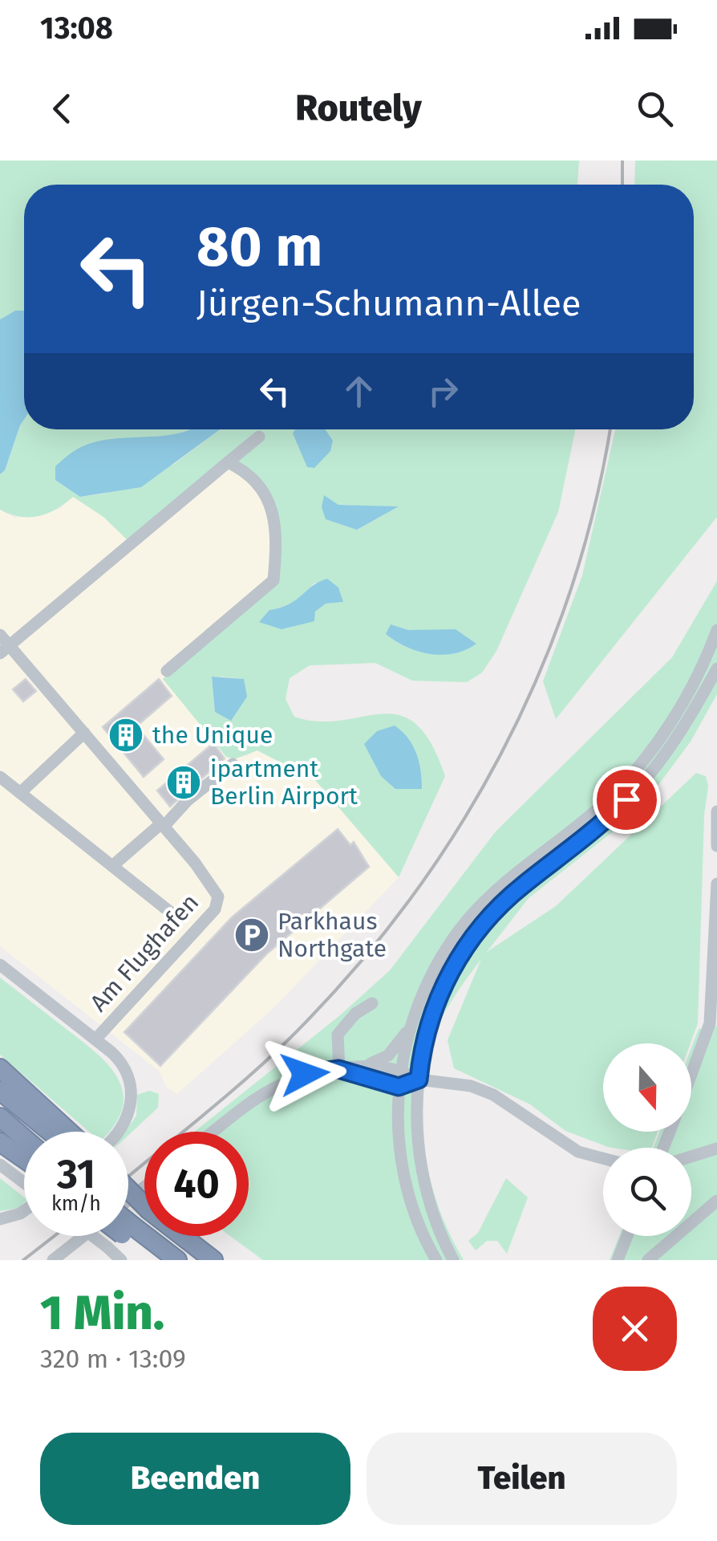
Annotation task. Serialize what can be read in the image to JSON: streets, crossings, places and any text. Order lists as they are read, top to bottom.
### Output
{
  "streets": {
    "street": ["Am Flughafen"]
  },
  "places": {
    "building": ["the Unique", "ipartment Berlin Airport"],
    "parking": ["Parkhaus Northgate"]
  },
  "north": "bottom",
  "page": {
    "status": "13:08",
    "header": "Routely",
    "turn": ["80 m", "Jürgen-Schumann-Allee"],
    "speed": "31 km/h",
    "limit": "40",
    "heading": ["1 Min.", "320 m · 13:09"],
    "buttons": ["Beenden", "Teilen"]
  }
}
